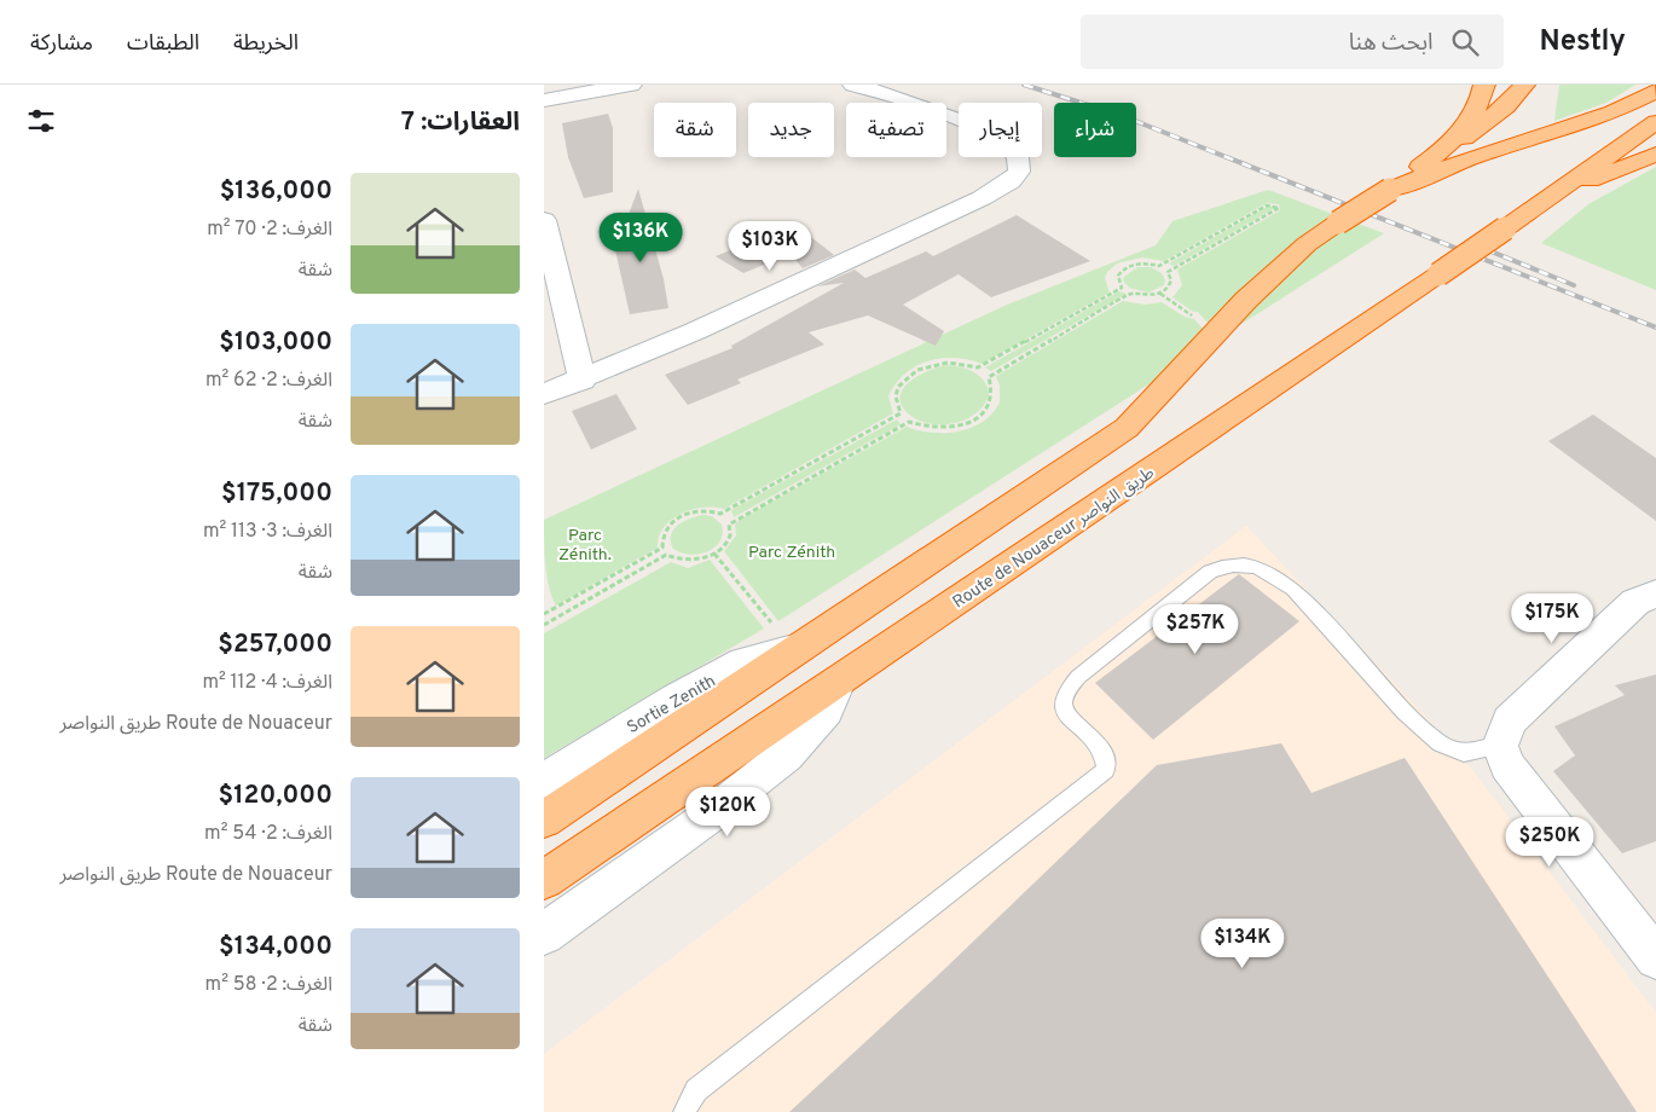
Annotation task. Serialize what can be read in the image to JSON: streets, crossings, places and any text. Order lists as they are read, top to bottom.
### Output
{
  "streets": {
    "highway": ["Route de Nouaceur طريق النواصر"],
    "street": ["Sortie Zenith"]
  },
  "parks": ["Parc Zénith.", "Parc Zénith"],
  "page": {
    "header": "Nestly",
    "search": "ابحث هنا",
    "nav": ["الخريطة", "الطبقات", "مشاركة"],
    "heading": "العقارات: 7",
    "chip": [
      "شراء",
      "إيجار",
      "تصفية",
      "جديد",
      "شقة"
    ],
    "list": [
      {
        "name": "$136,000",
        "note": "الغرف: 2 · 70 m² · شقة"
      },
      {
        "name": "$103,000",
        "note": "الغرف: 2 · 62 m² · شقة"
      },
      {
        "name": "$175,000",
        "note": "الغرف: 3 · 113 m² · شقة"
      },
      {
        "name": "$257,000",
        "note": "الغرف: 4 · 112 m² · Route de Nouaceur طريق النواصر"
      },
      {
        "name": "$120,000",
        "note": "الغرف: 2 · 54 m² · Route de Nouaceur طريق النواصر"
      },
      {
        "name": "$134,000",
        "note": "الغرف: 2 · 58 m² · شقة"
      }
    ],
    "price": [
      "$136K",
      "$103K",
      "$175K",
      "$257K",
      "$120K",
      "$250K",
      "$134K"
    ]
  }
}
